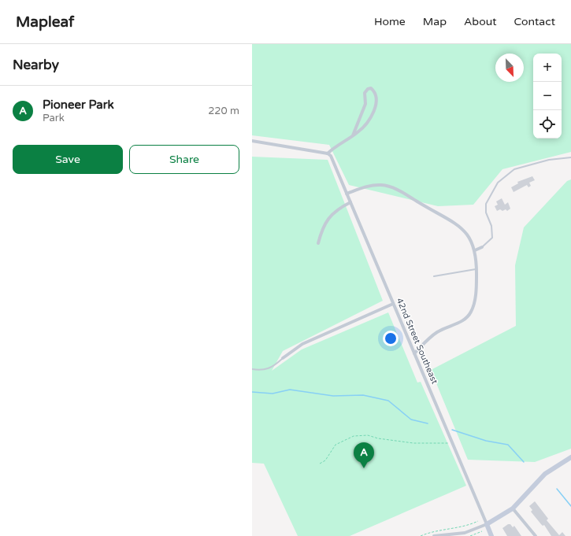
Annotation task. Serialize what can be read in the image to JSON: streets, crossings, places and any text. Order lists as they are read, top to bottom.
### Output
{
  "streets": {
    "street": ["42nd Street Southeast"]
  },
  "north": "bottom right",
  "page": {
    "header": "Mapleaf",
    "nav": [
      "Home",
      "Map",
      "About",
      "Contact"
    ],
    "heading": "Nearby",
    "map_buttons": ["+", "−"],
    "list": [
      {
        "mark": "A",
        "name": "Pioneer Park",
        "note": "Park",
        "value": "220 m"
      }
    ],
    "buttons": ["Save", "Share"],
    "pins": "A"
  }
}
